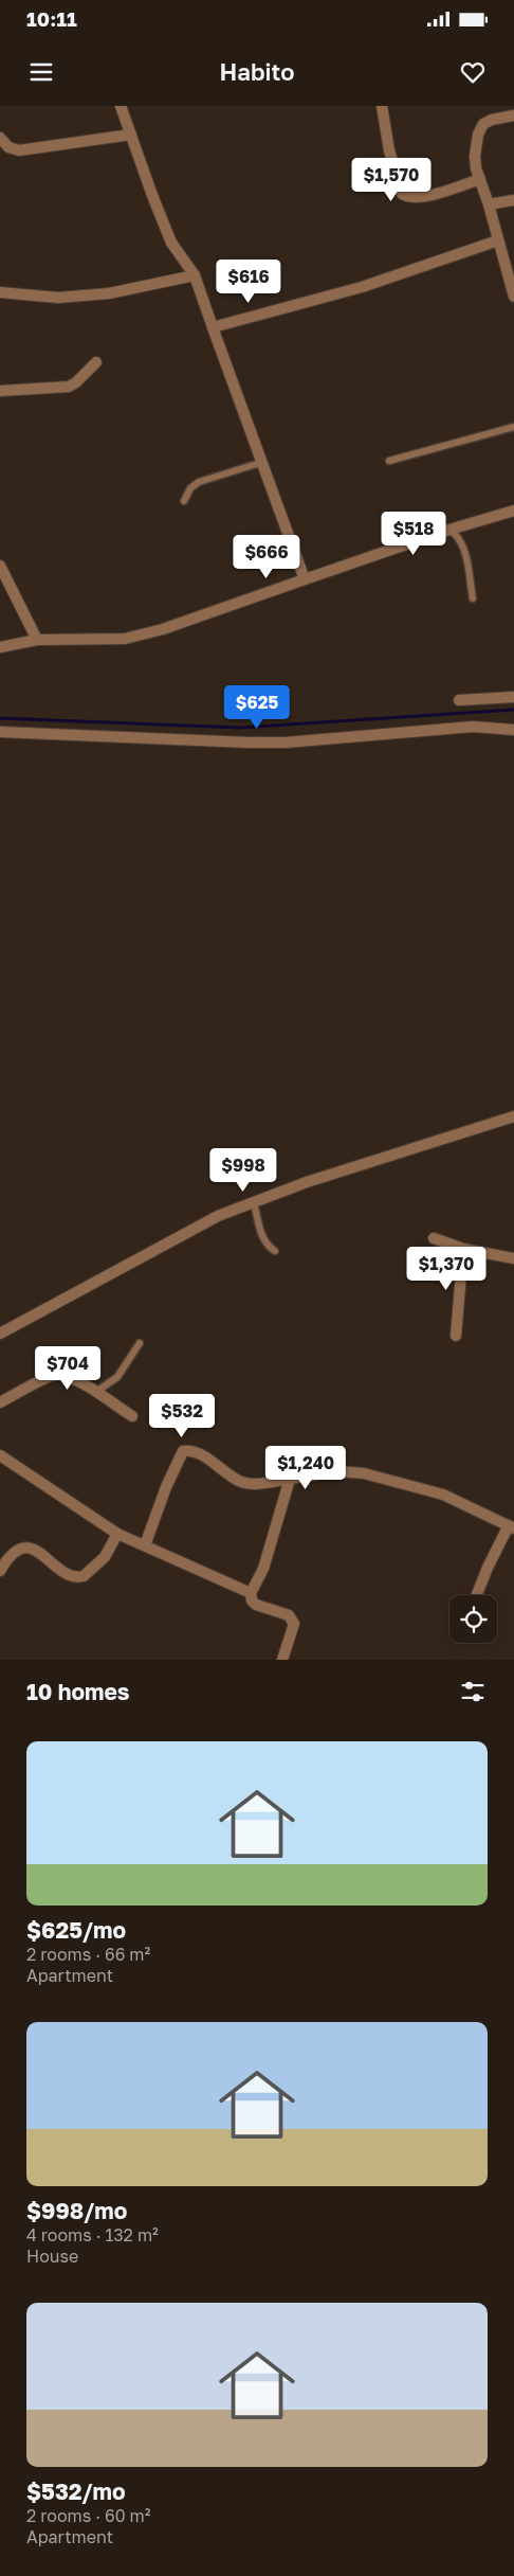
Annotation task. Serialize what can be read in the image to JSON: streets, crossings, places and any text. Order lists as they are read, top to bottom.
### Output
{
  "page": {
    "status": "10:11",
    "header": "Habito",
    "price": [
      "$1,570",
      "$616",
      "$518",
      "$666",
      "$625",
      "$998",
      "$1,370",
      "$704",
      "$532",
      "$1,240"
    ],
    "heading": "10 homes",
    "list": [
      {
        "name": "$625/mo",
        "note": "2 rooms · 66 m² · Apartment"
      },
      {
        "name": "$998/mo",
        "note": "4 rooms · 132 m² · House"
      },
      {
        "name": "$532/mo",
        "note": "2 rooms · 60 m² · Apartment"
      }
    ]
  }
}
